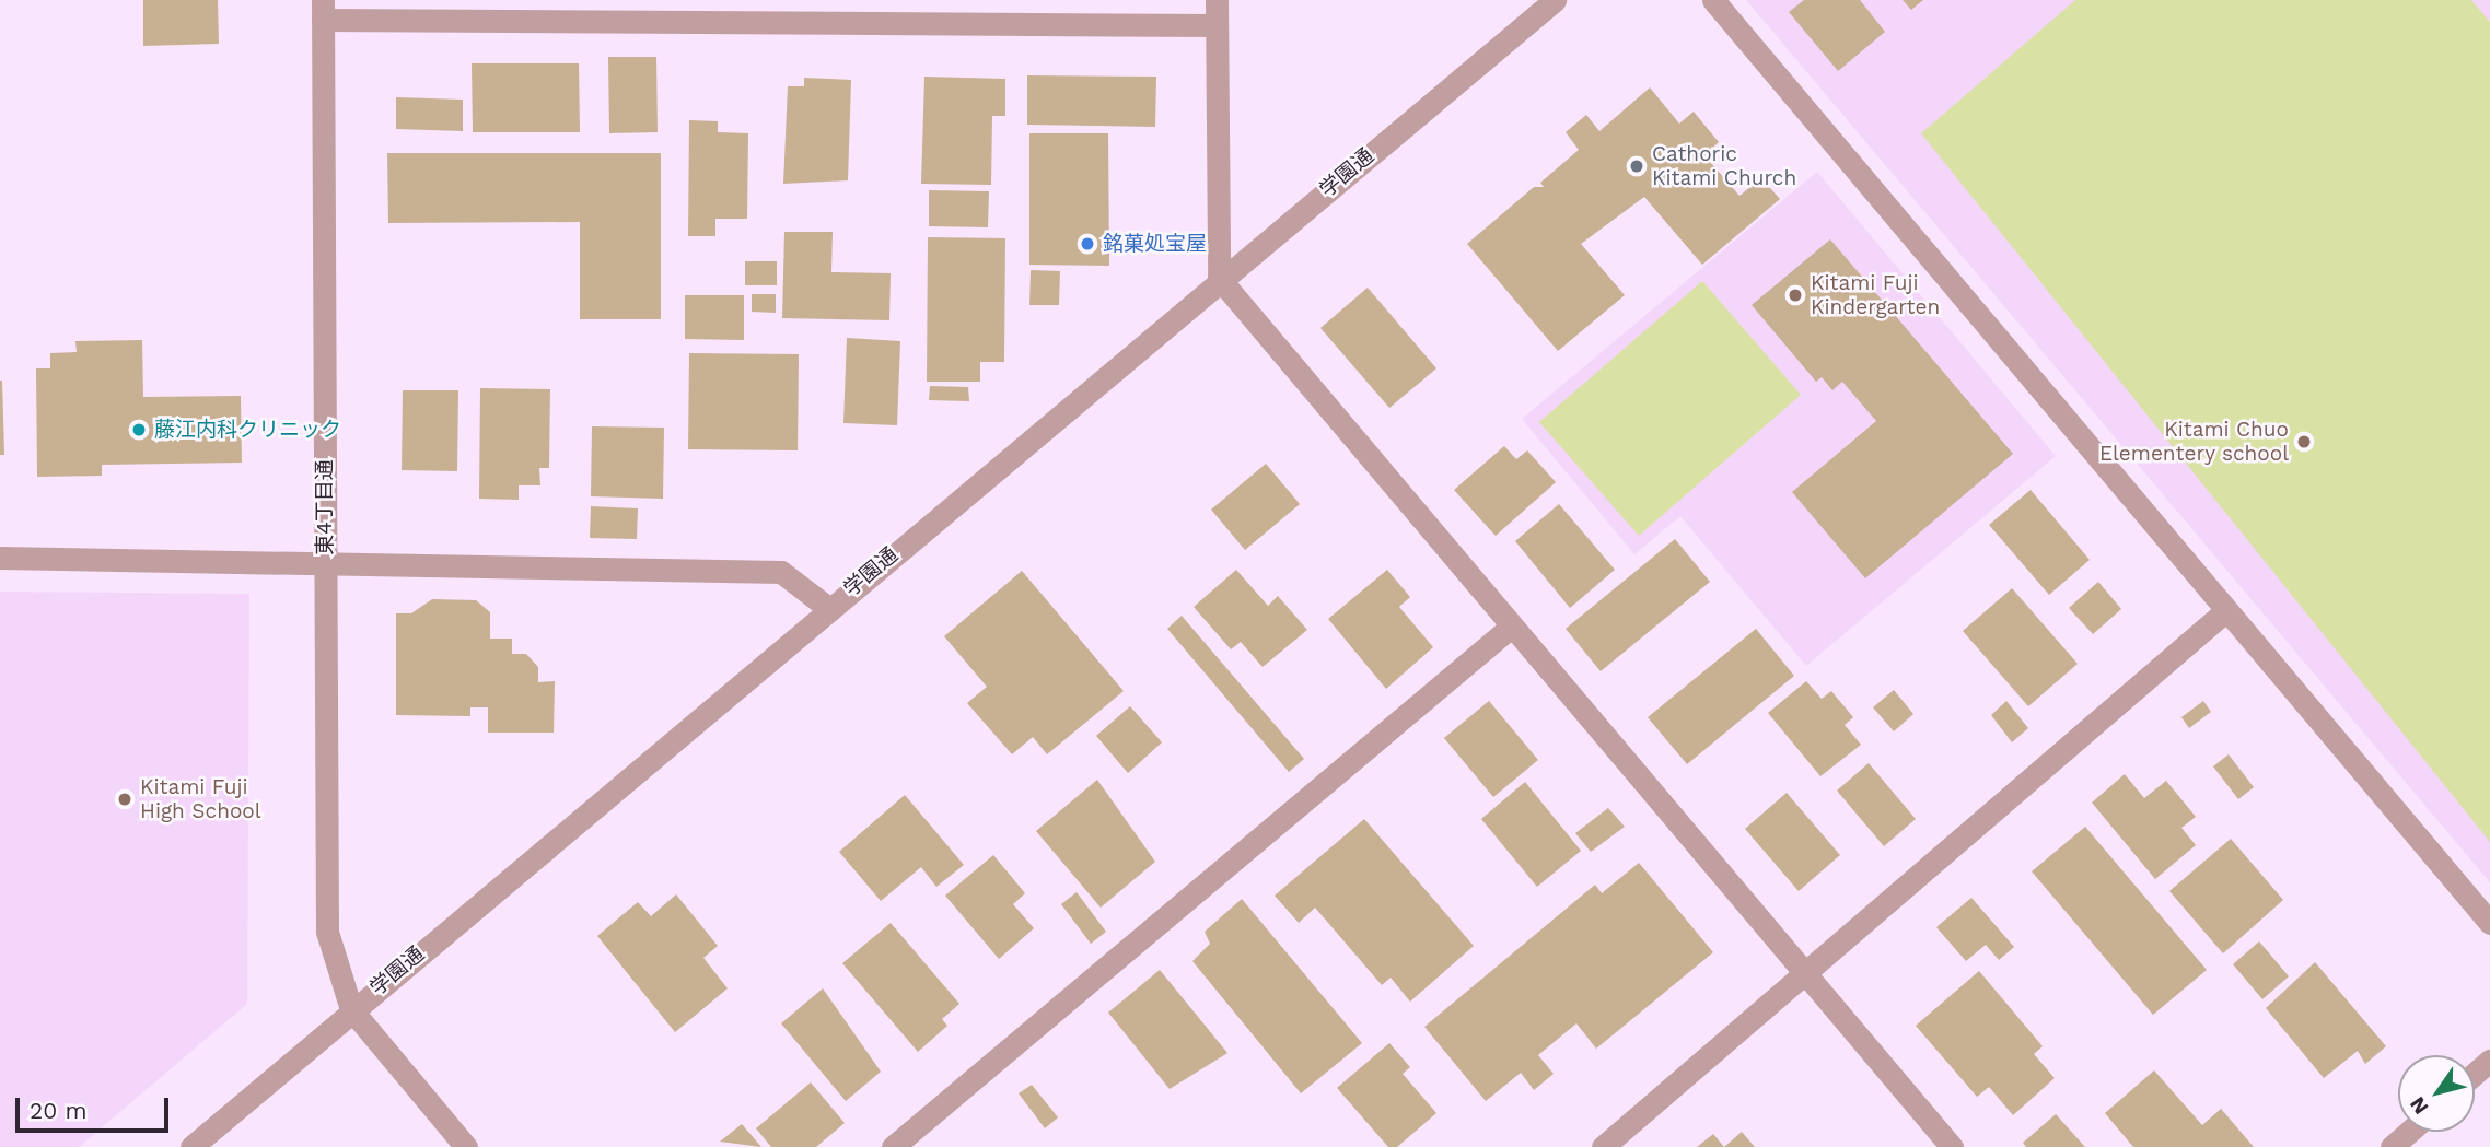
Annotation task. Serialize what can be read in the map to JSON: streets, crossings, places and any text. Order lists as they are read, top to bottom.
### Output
{
  "streets": {
    "street": ["学園通", "東4丁目通"]
  },
  "crossings": [
    ["学園通", "東4丁目通"]
  ],
  "places": [
    "Cathoric Kitami Church",
    "銘菓処宝屋",
    "Kitami Fuji Kindergarten",
    "藤江内科クリニック",
    "Kitami Chuo Elementery school",
    "Kitami Fuji High School"
  ],
  "scale_bar": "20 m",
  "north": "bottom left"
}
